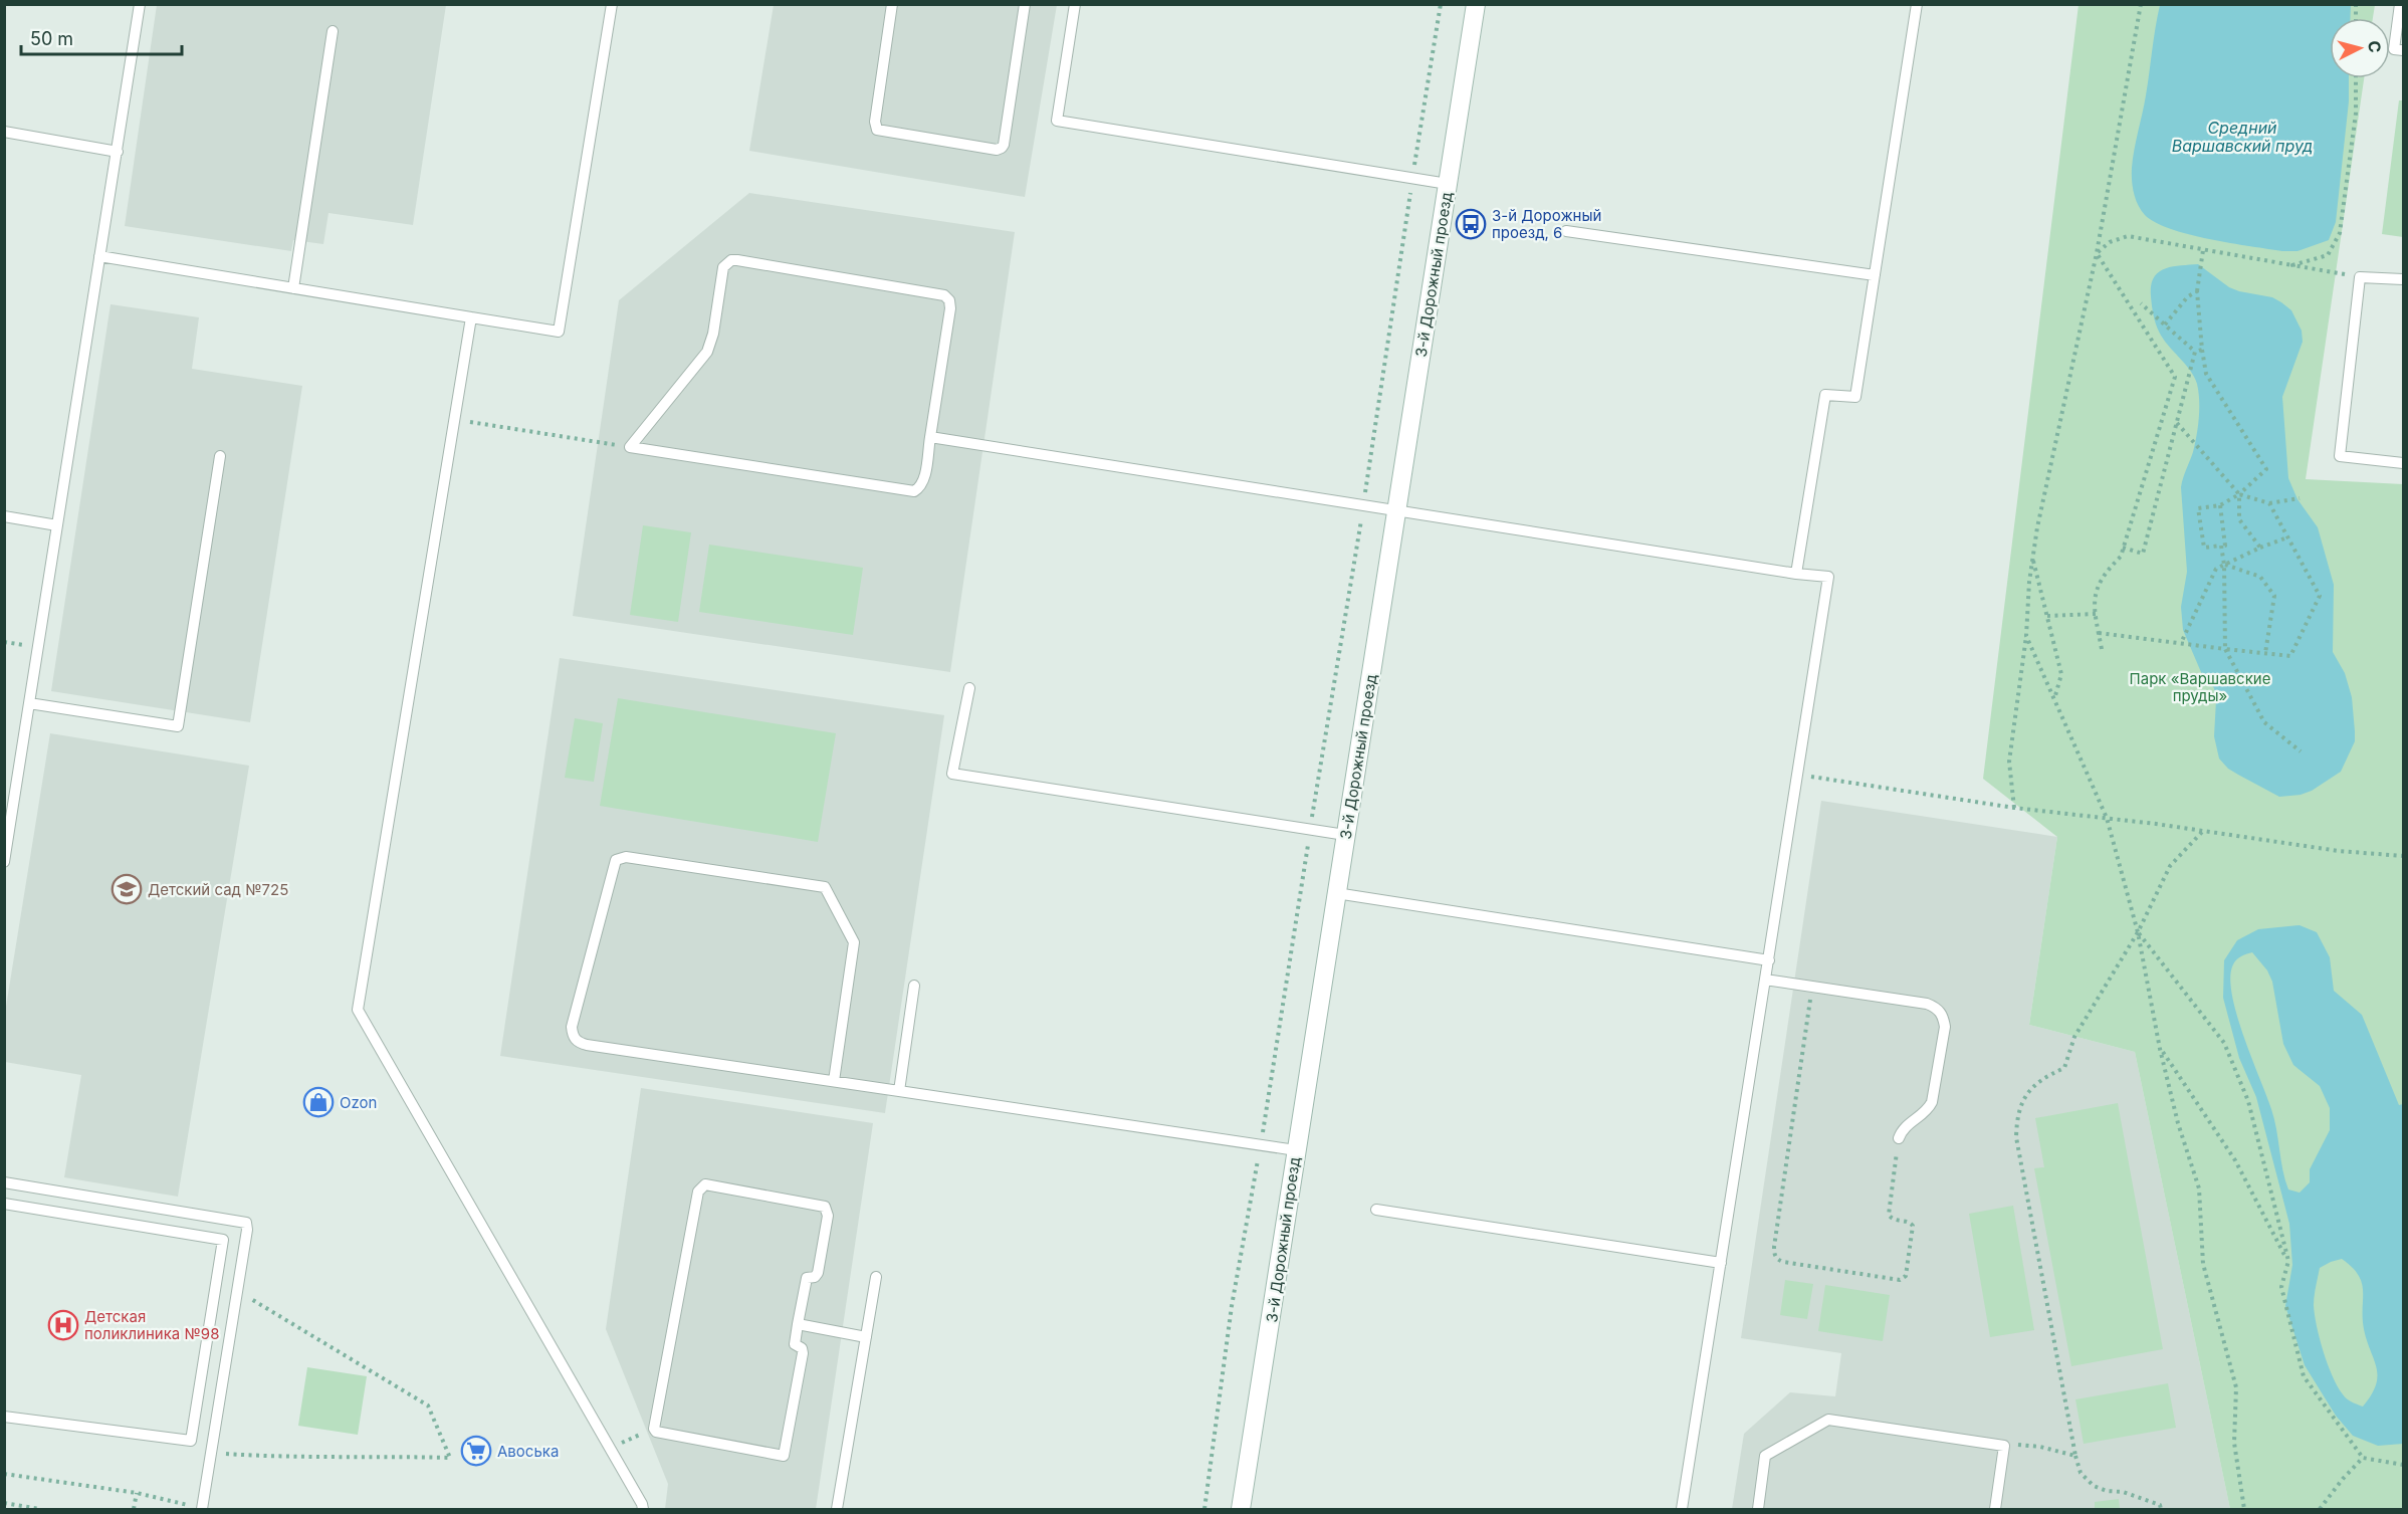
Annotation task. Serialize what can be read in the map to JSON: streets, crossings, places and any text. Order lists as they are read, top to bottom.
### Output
{
  "streets": {
    "street": ["3-й Дорожный проезд"]
  },
  "water": ["Средний Варшавский пруд"],
  "parks": ["Парк «Варшавские пруды»"],
  "places": {
    "bus stop": ["3-й Дорожный проезд, 6"],
    "school or university": ["Детский сад №725"],
    "shop": ["Ozon"],
    "hospital": ["Детская поликлиника №98"],
    "supermarket": ["Авоська"]
  },
  "scale_bar": "50 m",
  "north": "right"
}
